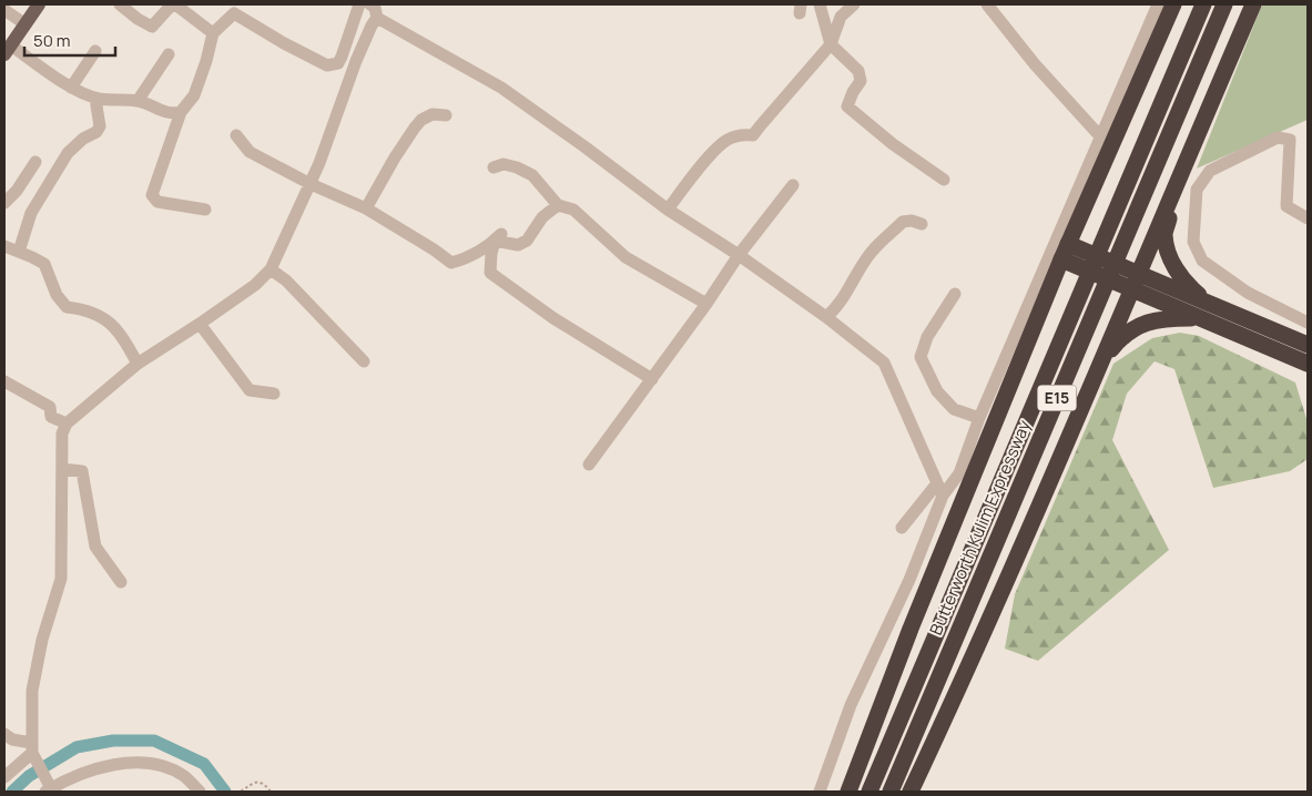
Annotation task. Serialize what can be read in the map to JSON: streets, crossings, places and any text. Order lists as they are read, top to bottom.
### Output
{
  "streets": {
    "highway": ["E15", "Butterworth Kulim Expressway"]
  },
  "scale_bar": "50 m"
}
